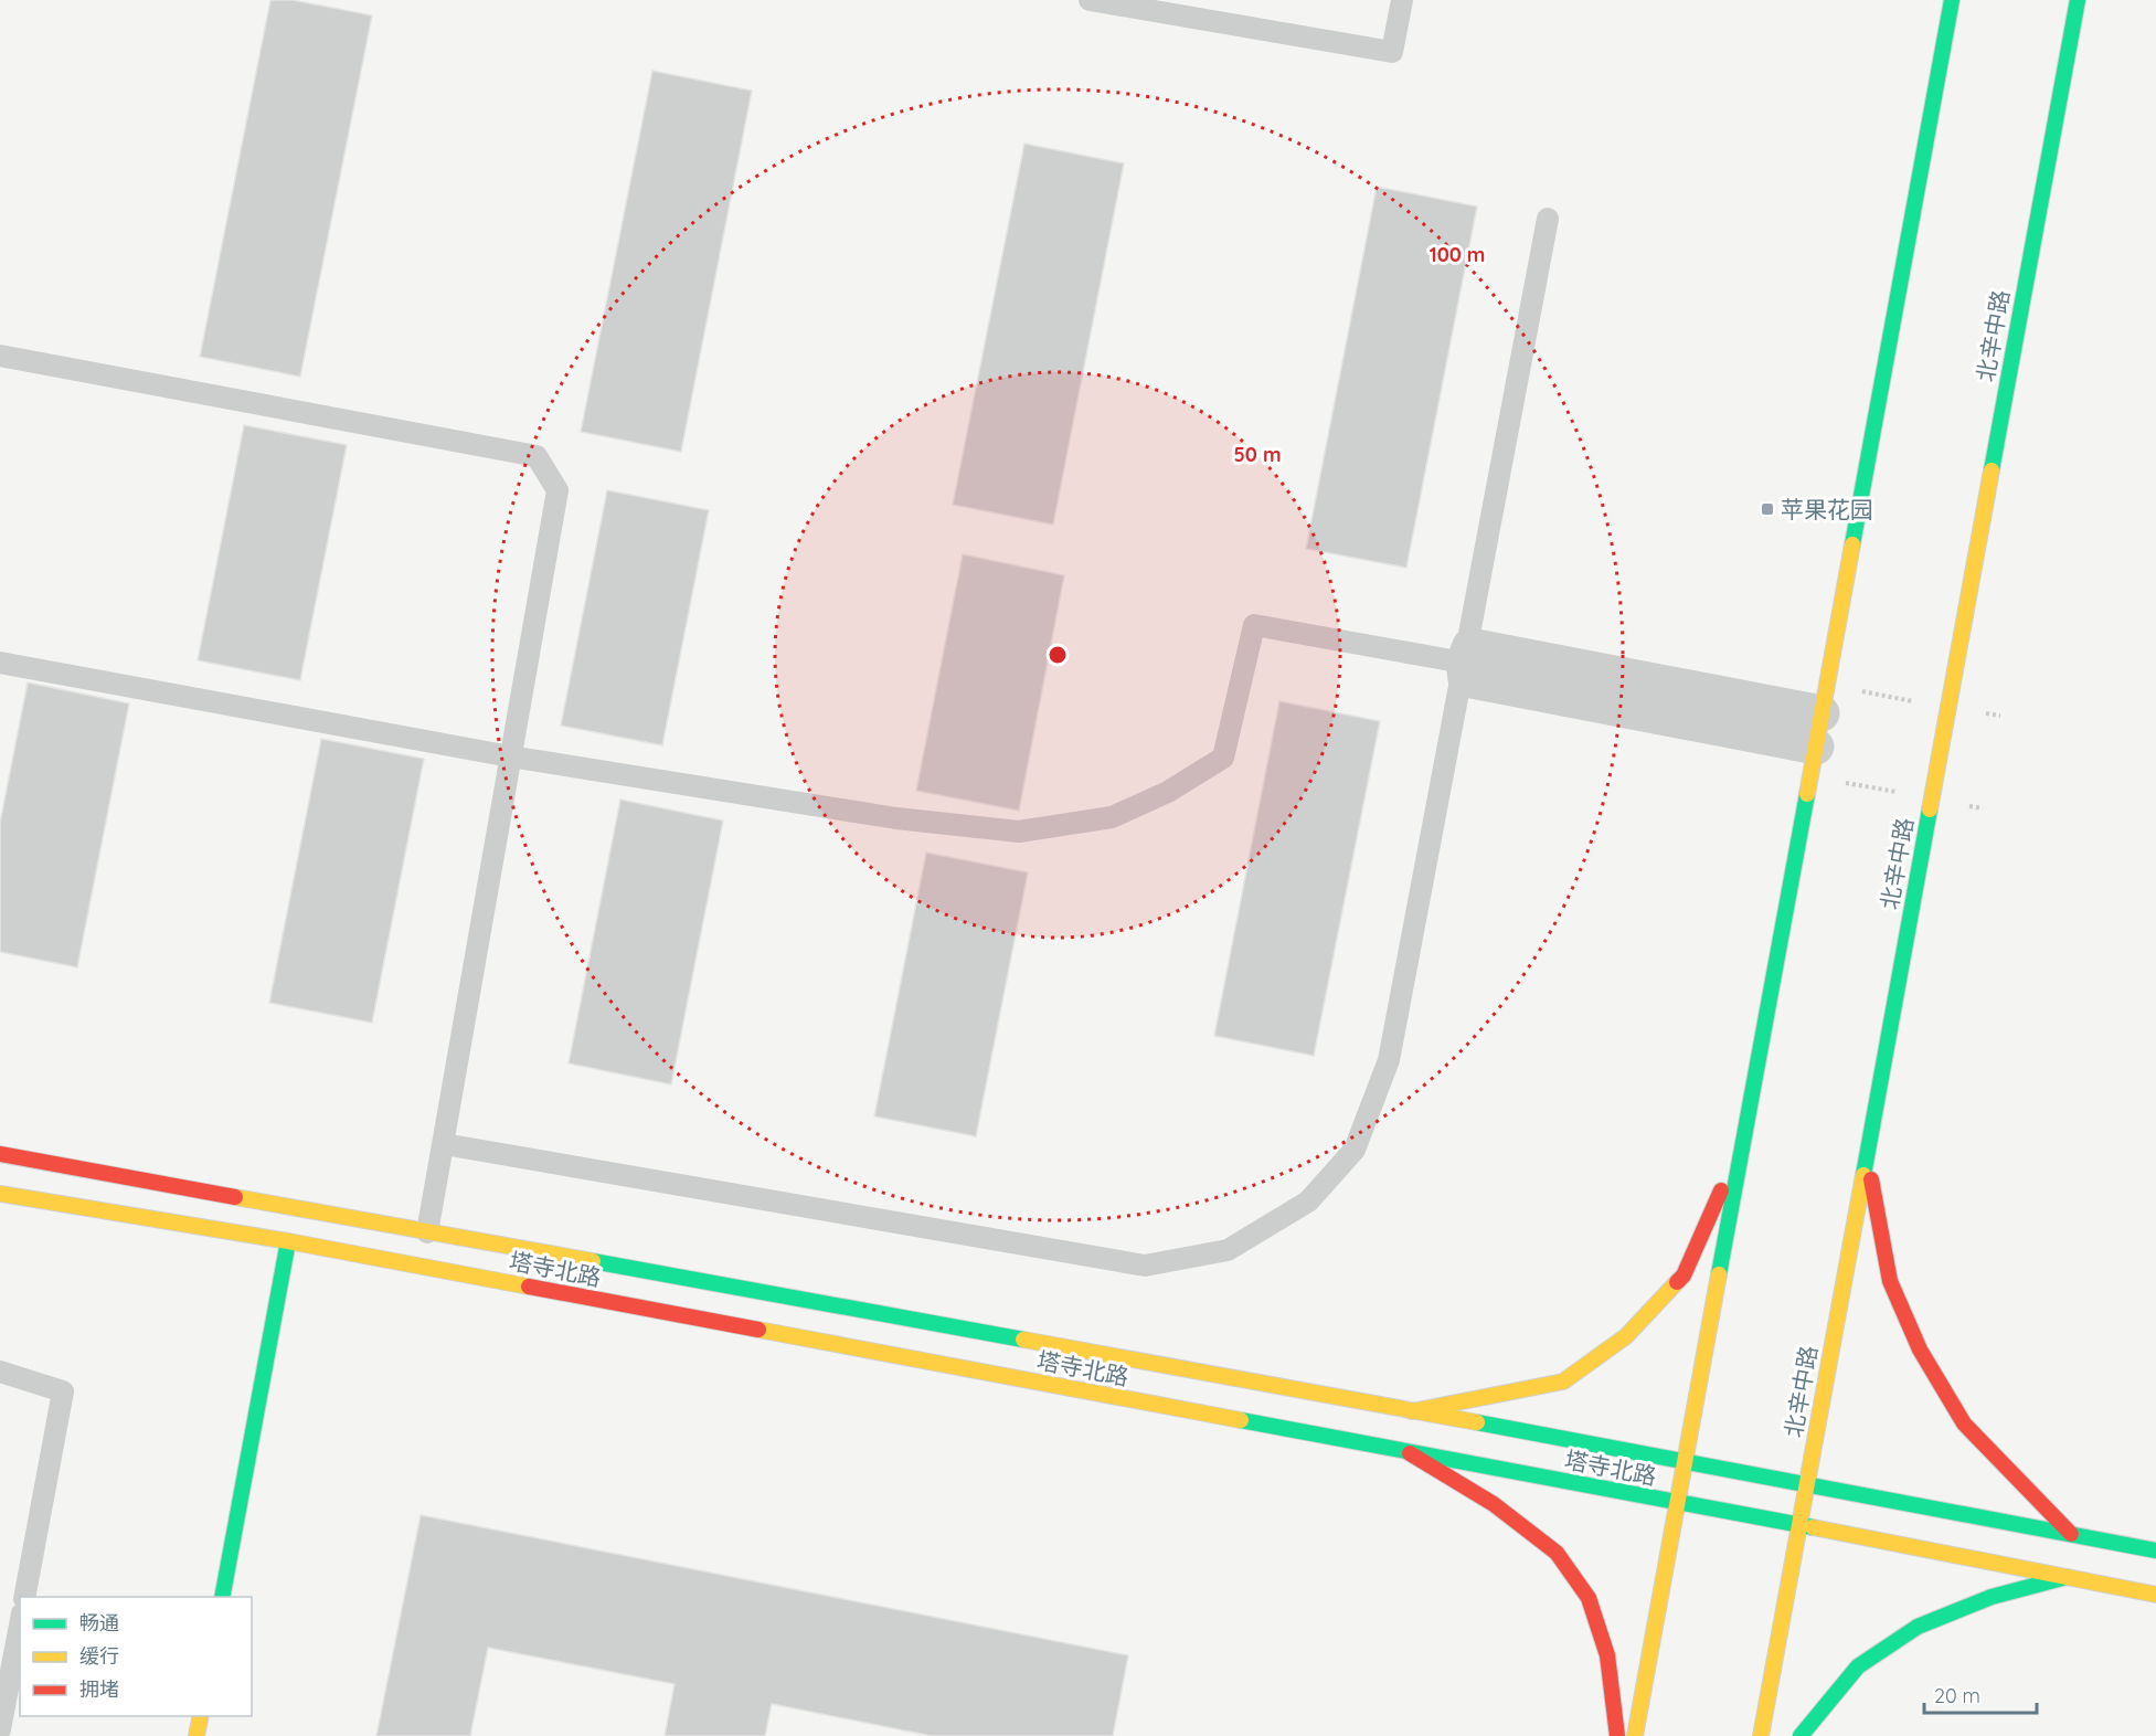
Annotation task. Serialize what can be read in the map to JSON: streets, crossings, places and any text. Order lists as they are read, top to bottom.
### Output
{
  "streets": {
    "main road": ["北辛中路", "塔寺北路"]
  },
  "crossings": [
    ["北辛中路", "塔寺北路"]
  ],
  "places": {
    "transit": ["苹果花园"]
  },
  "legend": ["畅通", "缓行", "拥堵"],
  "scale_bar": "20 m",
  "rings": ["100 m", "50 m"]
}
